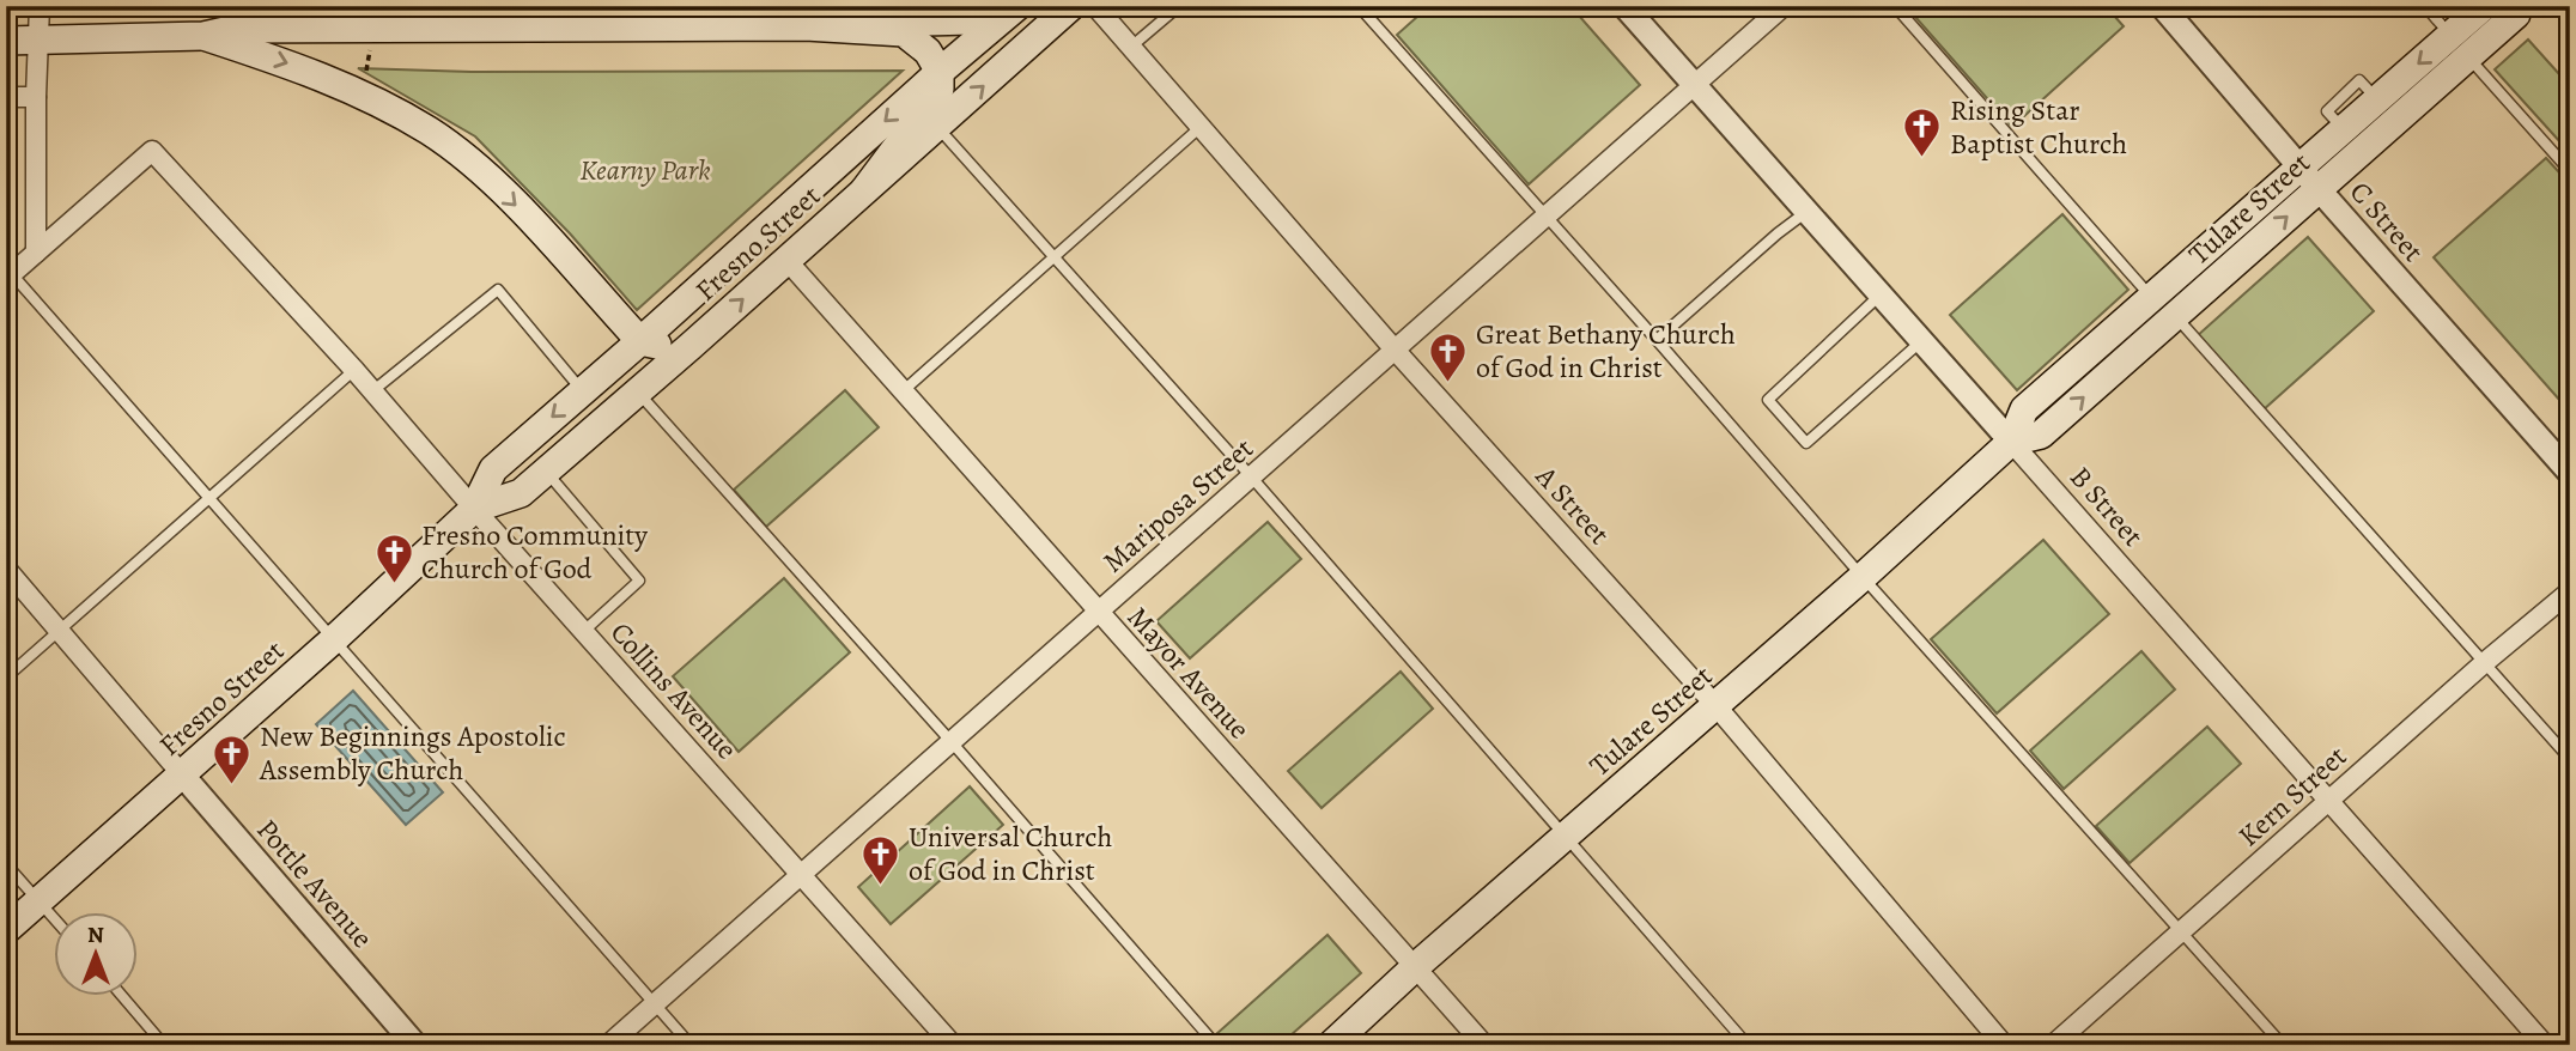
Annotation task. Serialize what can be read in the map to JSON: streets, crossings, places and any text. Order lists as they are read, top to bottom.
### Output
{
  "streets": {
    "main road": ["Tulare Street", "Fresno Street"],
    "street": [
      "C Street",
      "Mariposa Street",
      "A Street",
      "B Street",
      "Mayor Avenue",
      "Collins Avenue",
      "Kern Street",
      "Pottle Avenue"
    ]
  },
  "crossings": [
    ["Tulare Street", "C Street"],
    ["Tulare Street", "A Street"],
    ["Tulare Street", "B Street"],
    ["Tulare Street", "Mayor Avenue"],
    ["Fresno Street", "Mayor Avenue"],
    ["Fresno Street", "Collins Avenue"],
    ["Fresno Street", "Pottle Avenue"],
    ["Mariposa Street", "A Street"],
    ["Mariposa Street", "B Street"],
    ["Mariposa Street", "Mayor Avenue"],
    ["Mariposa Street", "Collins Avenue"],
    ["B Street", "Kern Street"]
  ],
  "parks": ["Kearny Park"],
  "places": {
    "church": [
      "Rising Star Baptist Church",
      "Great Bethany Church of God in Christ",
      "Fresno Community Church of God",
      "New Beginnings Apostolic Assembly Church",
      "Universal Church of God in Christ"
    ]
  },
  "north": "top"
}
